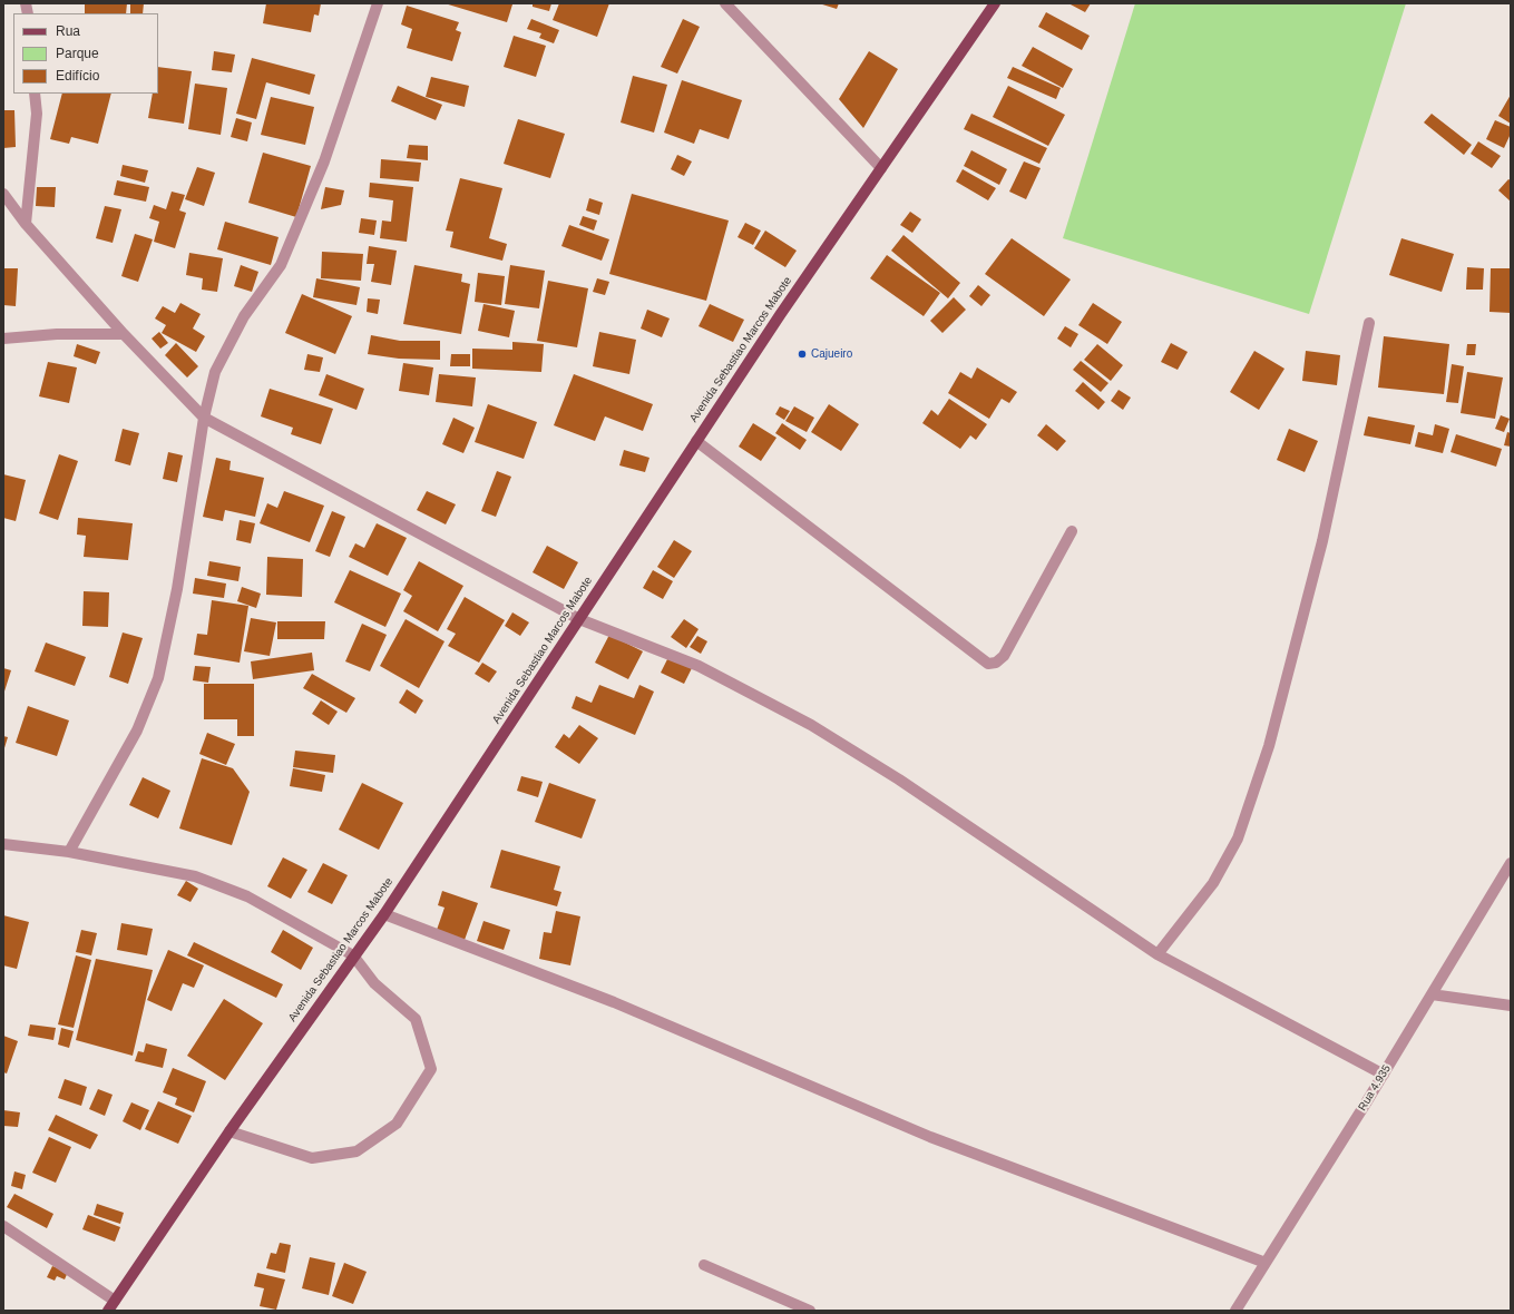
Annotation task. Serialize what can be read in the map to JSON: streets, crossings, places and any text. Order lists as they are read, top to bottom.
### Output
{
  "streets": {
    "main road": ["Avenida Sebastiao Marcos Mabote"],
    "street": ["Rua 4.935"]
  },
  "places": ["Cajueiro"],
  "legend": ["Rua", "Parque", "Edifício"]
}
